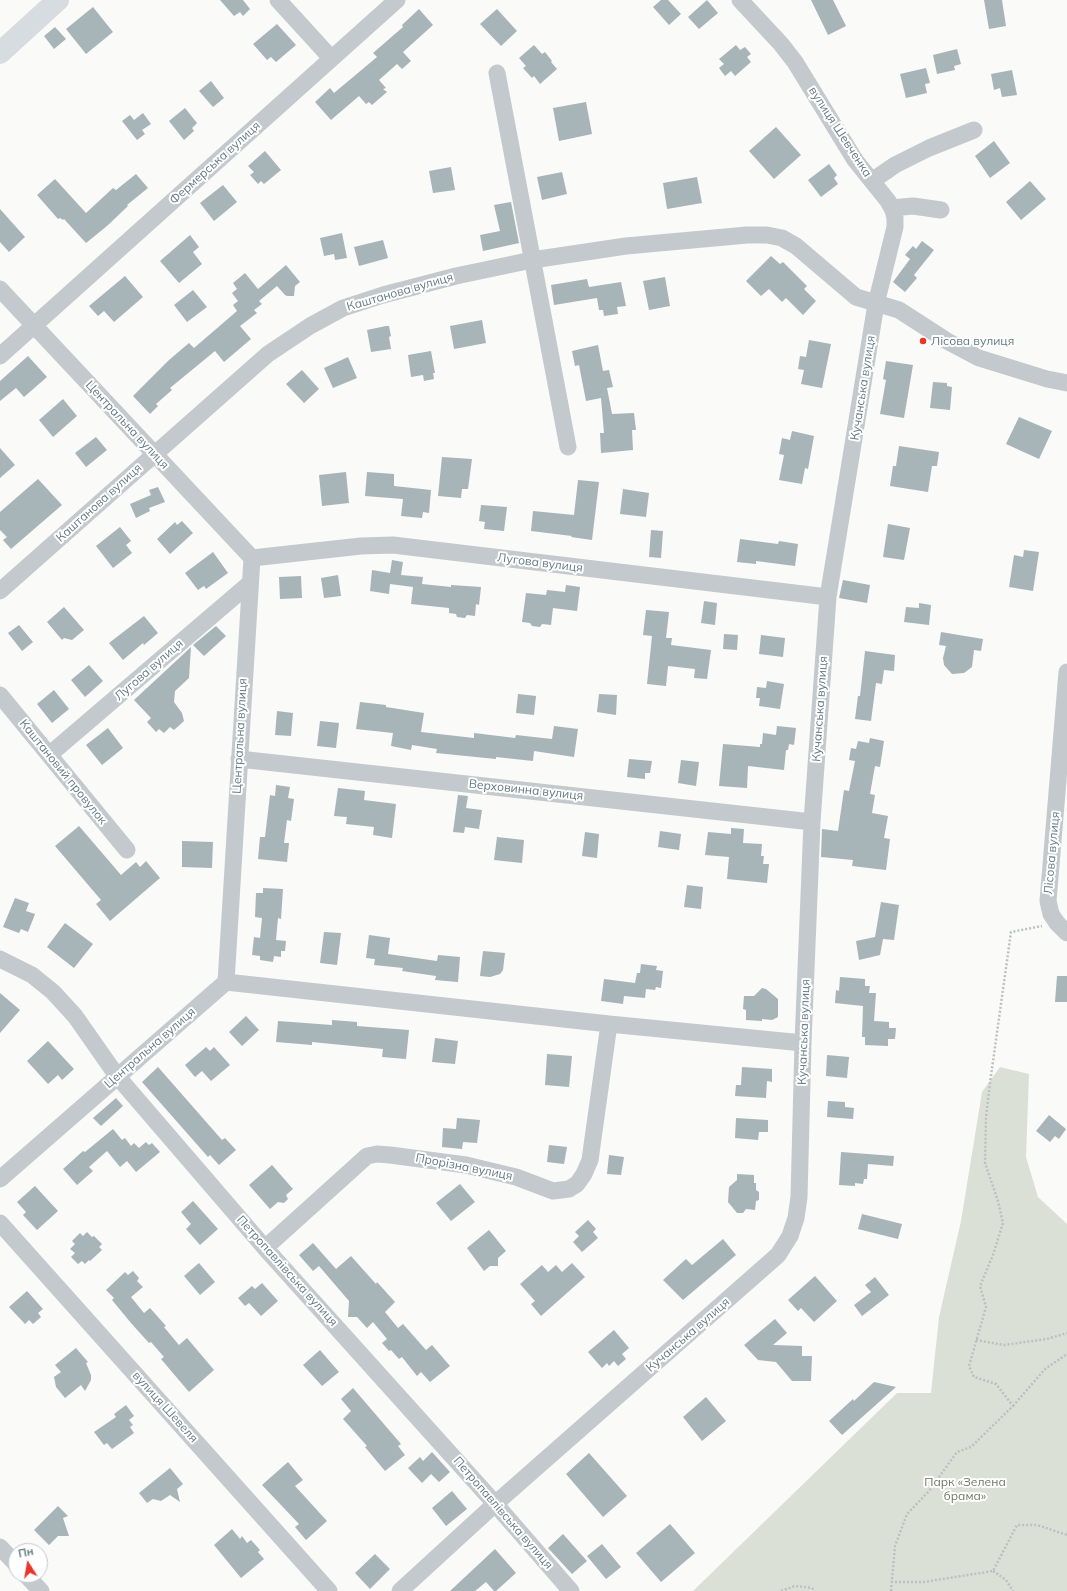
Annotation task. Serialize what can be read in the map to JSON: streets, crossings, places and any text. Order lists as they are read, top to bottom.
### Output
{
  "streets": {
    "street": [
      "вулиця Шевченка",
      "Фермерська вулиця",
      "Каштанова вулиця",
      "Кучанська вулиця",
      "Центральна вулиця",
      "Лугова вулиця",
      "Каштановий провулок",
      "Верховинна вулиця",
      "Лісова вулиця",
      "Прорізна вулиця",
      "Петропавлівська вулиця",
      "вулиця Шевеля"
    ]
  },
  "crossings": [
    ["вулиця Шевченка", "Каштанова вулиця"],
    ["вулиця Шевченка", "Кучанська вулиця"],
    ["Фермерська вулиця", "Центральна вулиця"],
    ["Каштанова вулиця", "Кучанська вулиця"],
    ["Каштанова вулиця", "Центральна вулиця"],
    ["Кучанська вулиця", "Лугова вулиця"],
    ["Кучанська вулиця", "Верховинна вулиця"],
    ["Кучанська вулиця", "Петропавлівська вулиця"],
    ["Центральна вулиця", "Лугова вулиця"],
    ["Центральна вулиця", "Верховинна вулиця"],
    ["Центральна вулиця", "Петропавлівська вулиця"],
    ["Лугова вулиця", "Каштановий провулок"],
    ["Прорізна вулиця", "Петропавлівська вулиця"]
  ],
  "parks": ["Парк «Зелена брама»"],
  "places": ["Лісова вулиця"],
  "north": "top"
}
